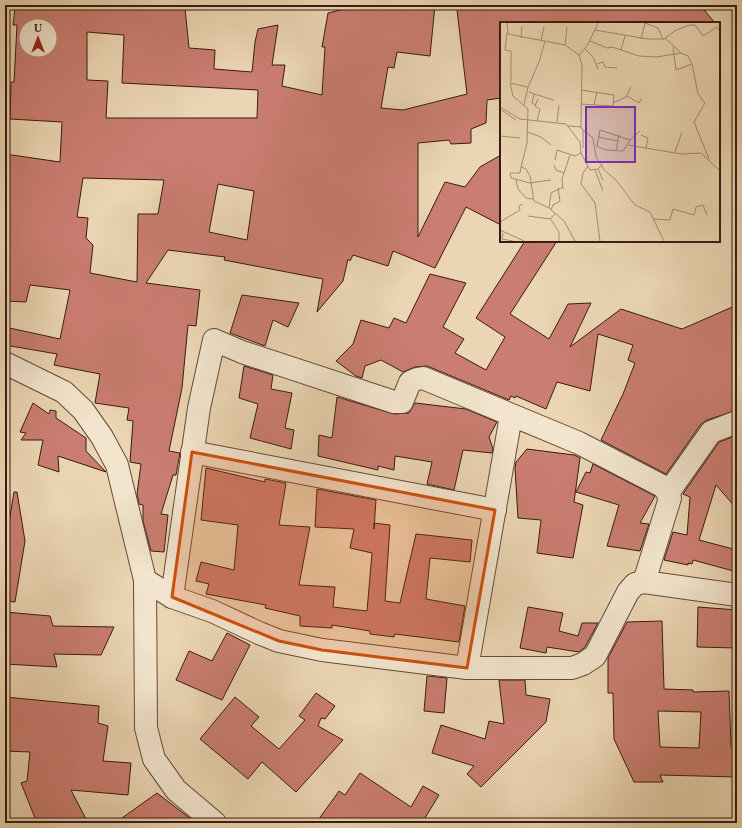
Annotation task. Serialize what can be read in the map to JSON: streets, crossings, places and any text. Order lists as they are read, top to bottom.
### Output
{
  "north": "top"
}
